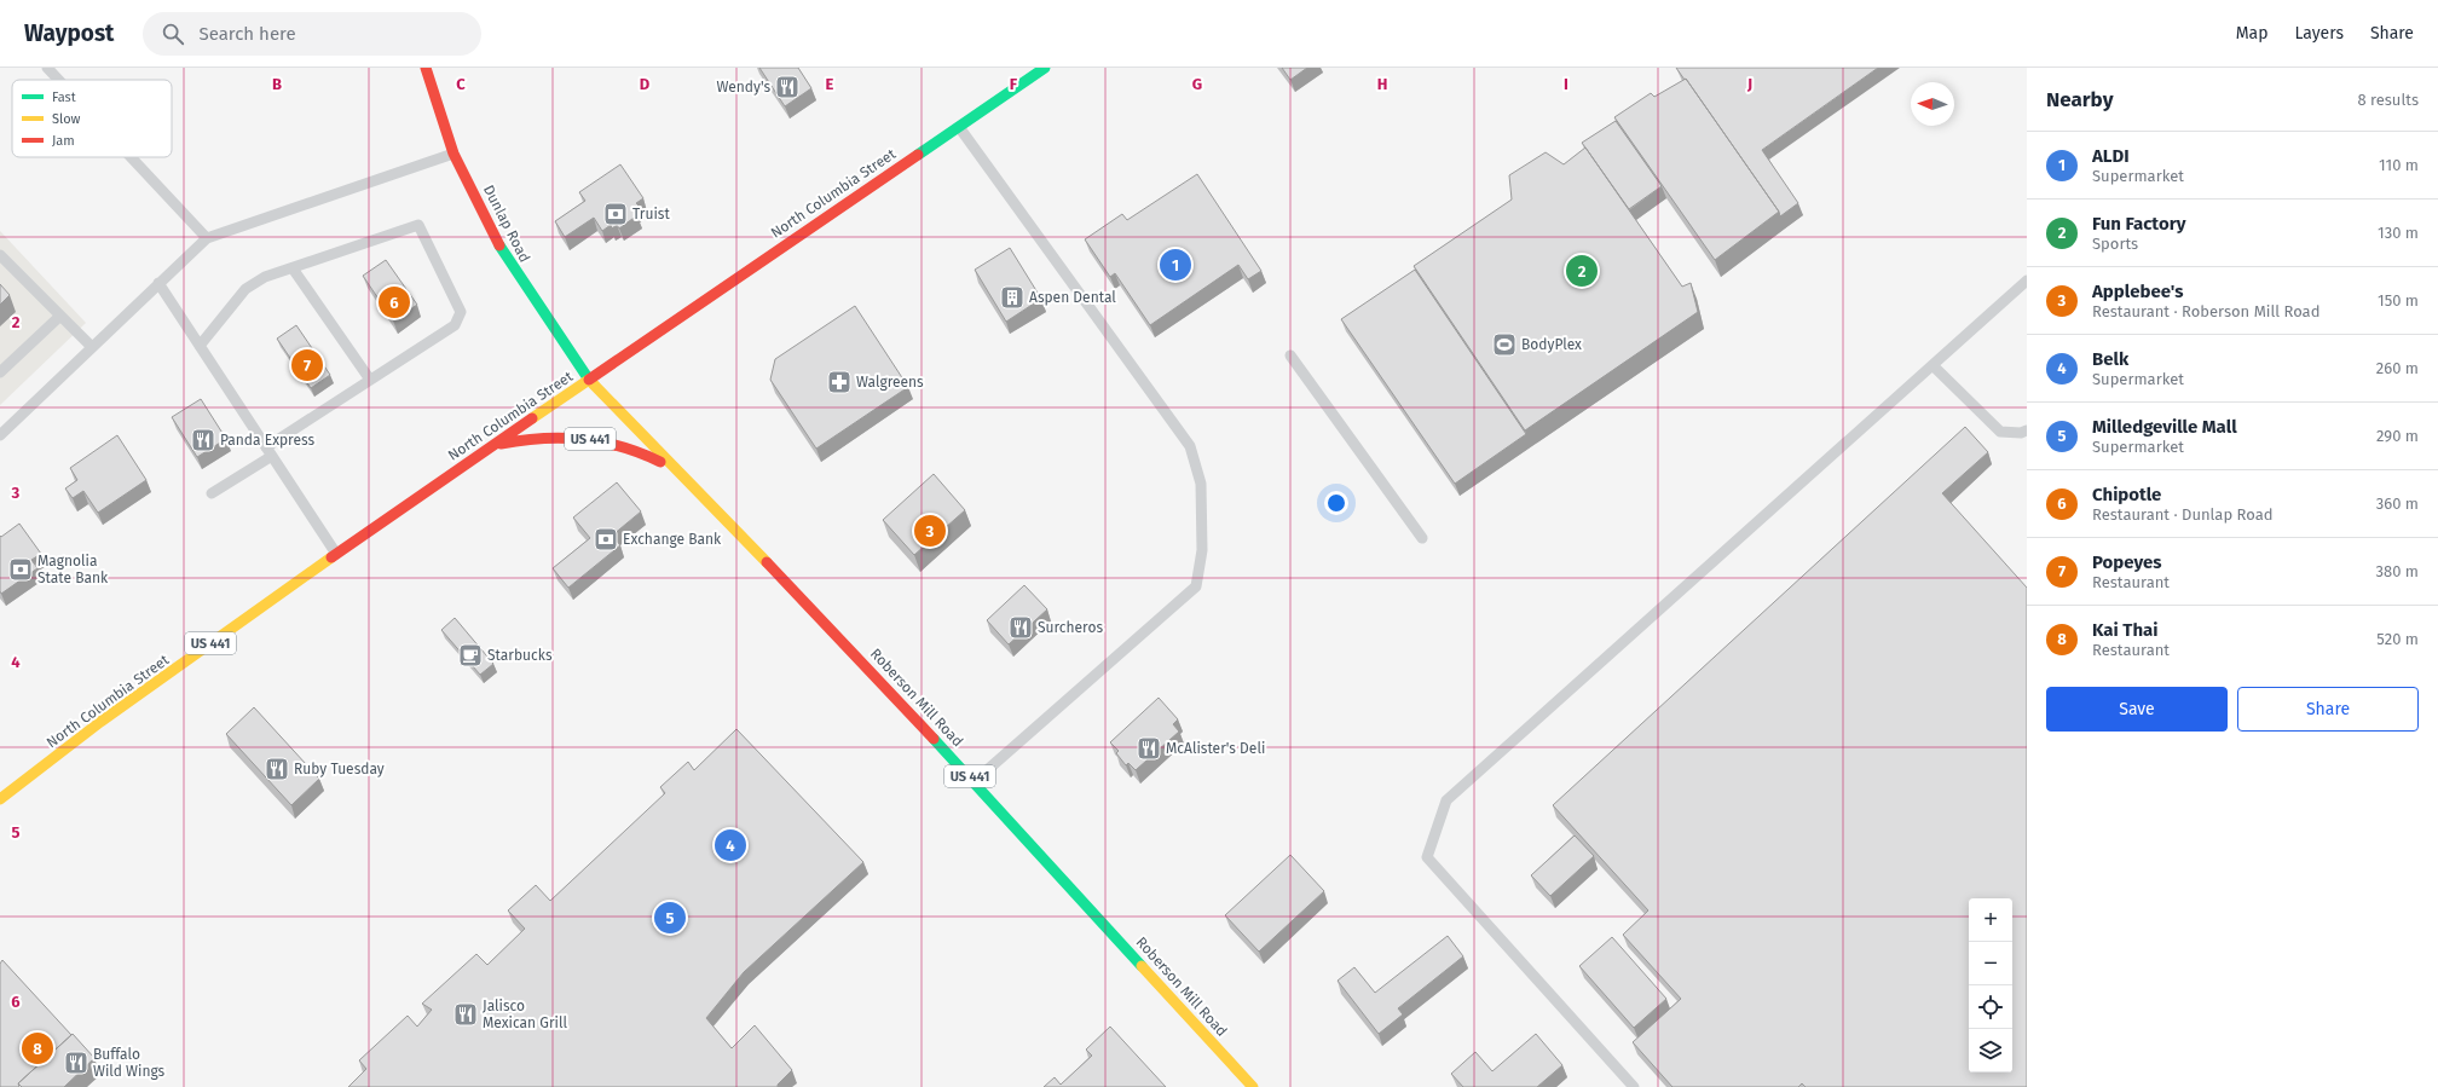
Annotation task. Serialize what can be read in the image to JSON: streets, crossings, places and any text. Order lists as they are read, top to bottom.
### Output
{
  "streets": {
    "main road": [
      "North Columbia Street",
      "Dunlap Road",
      "US 441",
      "Roberson Mill Road"
    ]
  },
  "crossings": [
    ["North Columbia Street", "Dunlap Road"],
    ["North Columbia Street", "US 441"],
    ["North Columbia Street", "Roberson Mill Road"],
    ["Dunlap Road", "Roberson Mill Road"],
    ["US 441", "Roberson Mill Road"]
  ],
  "places": {
    "restaurant": [
      "Wendy's",
      "Panda Express",
      "Surcheros",
      "McAlister's Deli",
      "Ruby Tuesday",
      "Jalisco Mexican Grill",
      "Buffalo Wild Wings"
    ],
    "bank": ["Truist", "Exchange Bank", "Magnolia State Bank"],
    "building": ["Aspen Dental"],
    "sports": ["BodyPlex"],
    "pharmacy": ["Walgreens"],
    "cafe": ["Starbucks"]
  },
  "legend": ["Fast", "Slow", "Jam"],
  "north": "left",
  "page": {
    "header": "Waypost",
    "search": "Search here",
    "nav": ["Map", "Layers", "Share"],
    "heading": ["Nearby", "8 results"],
    "list": [
      {
        "mark": "1",
        "name": "ALDI",
        "note": "Supermarket",
        "value": "110 m"
      },
      {
        "mark": "2",
        "name": "Fun Factory",
        "note": "Sports",
        "value": "130 m"
      },
      {
        "mark": "3",
        "name": "Applebee's",
        "note": "Restaurant · Roberson Mill Road",
        "value": "150 m"
      },
      {
        "mark": "4",
        "name": "Belk",
        "note": "Supermarket",
        "value": "260 m"
      },
      {
        "mark": "5",
        "name": "Milledgeville Mall",
        "note": "Supermarket",
        "value": "290 m"
      },
      {
        "mark": "6",
        "name": "Chipotle",
        "note": "Restaurant · Dunlap Road",
        "value": "360 m"
      },
      {
        "mark": "7",
        "name": "Popeyes",
        "note": "Restaurant",
        "value": "380 m"
      },
      {
        "mark": "8",
        "name": "Kai Thai",
        "note": "Restaurant",
        "value": "520 m"
      }
    ],
    "pins": [
      "1",
      "2",
      "6",
      "7",
      "3",
      "4",
      "5",
      "8"
    ],
    "buttons": ["Save", "Share"],
    "map_buttons": ["+", "−"]
  },
  "grid": {
    "columns": [
      "B",
      "C",
      "D",
      "E",
      "F",
      "G",
      "H",
      "I",
      "J"
    ],
    "rows": [
      "2",
      "3",
      "4",
      "5",
      "6"
    ]
  }
}
